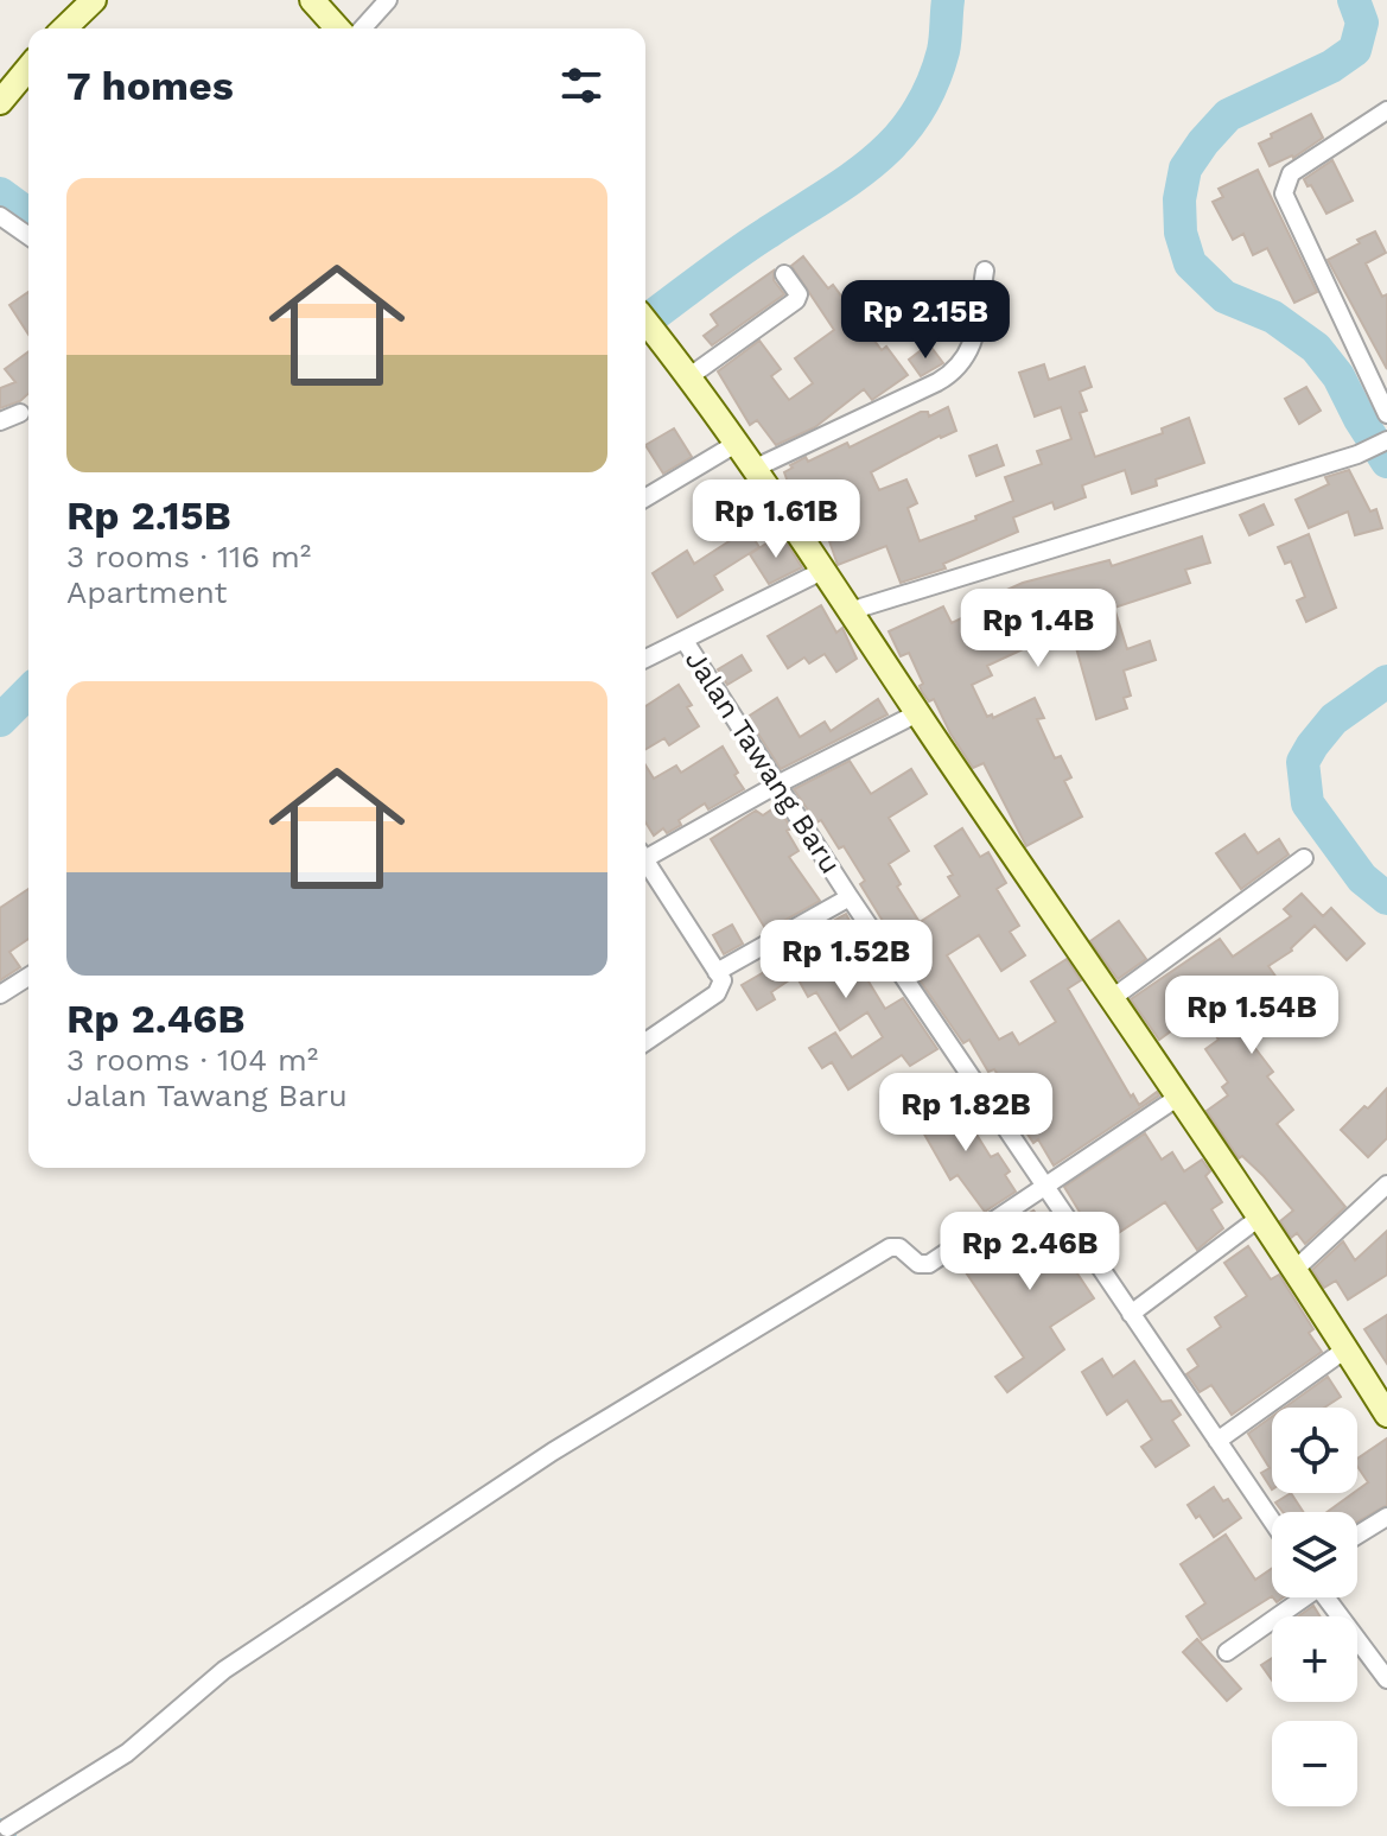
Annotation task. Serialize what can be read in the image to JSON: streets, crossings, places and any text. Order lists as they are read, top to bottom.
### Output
{
  "streets": {
    "street": ["Jalan Tawang Baru"]
  },
  "page": {
    "heading": "7 homes",
    "list": [
      {
        "name": "Rp 2.15B",
        "note": "3 rooms · 116 m² · Apartment"
      },
      {
        "name": "Rp 2.46B",
        "note": "3 rooms · 104 m² · Jalan Tawang Baru"
      }
    ],
    "price": [
      "Rp 2.15B",
      "Rp 1.61B",
      "Rp 1.4B",
      "Rp 1.52B",
      "Rp 1.54B",
      "Rp 1.82B",
      "Rp 2.46B"
    ],
    "map_buttons": ["+", "−"]
  }
}
